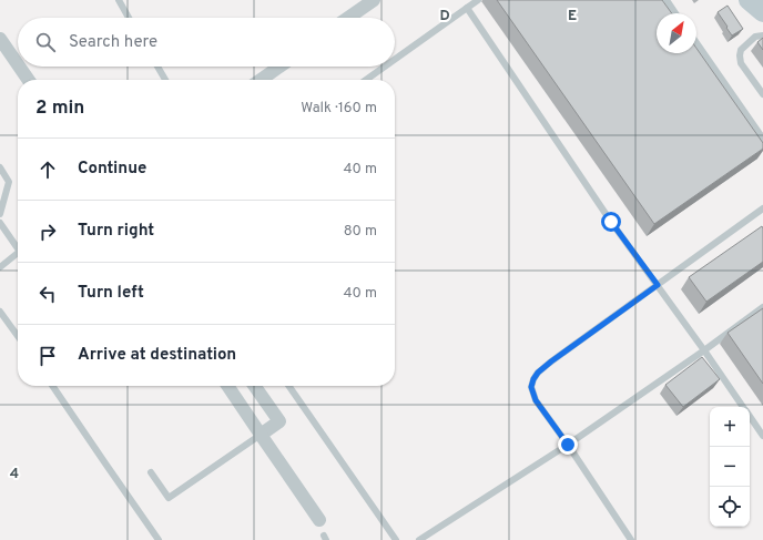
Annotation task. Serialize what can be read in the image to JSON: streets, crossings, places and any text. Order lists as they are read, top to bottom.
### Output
{
  "north": "top right",
  "page": {
    "search": "Search here",
    "heading": ["2 min", "Walk · 160 m"],
    "list": [
      ["Continue", "40 m"],
      ["Turn right", "80 m"],
      ["Turn left", "40 m"],
      "Arrive at destination"
    ],
    "map_buttons": ["+", "−"]
  },
  "grid": {
    "columns": ["D", "E"],
    "rows": ["4"]
  }
}
